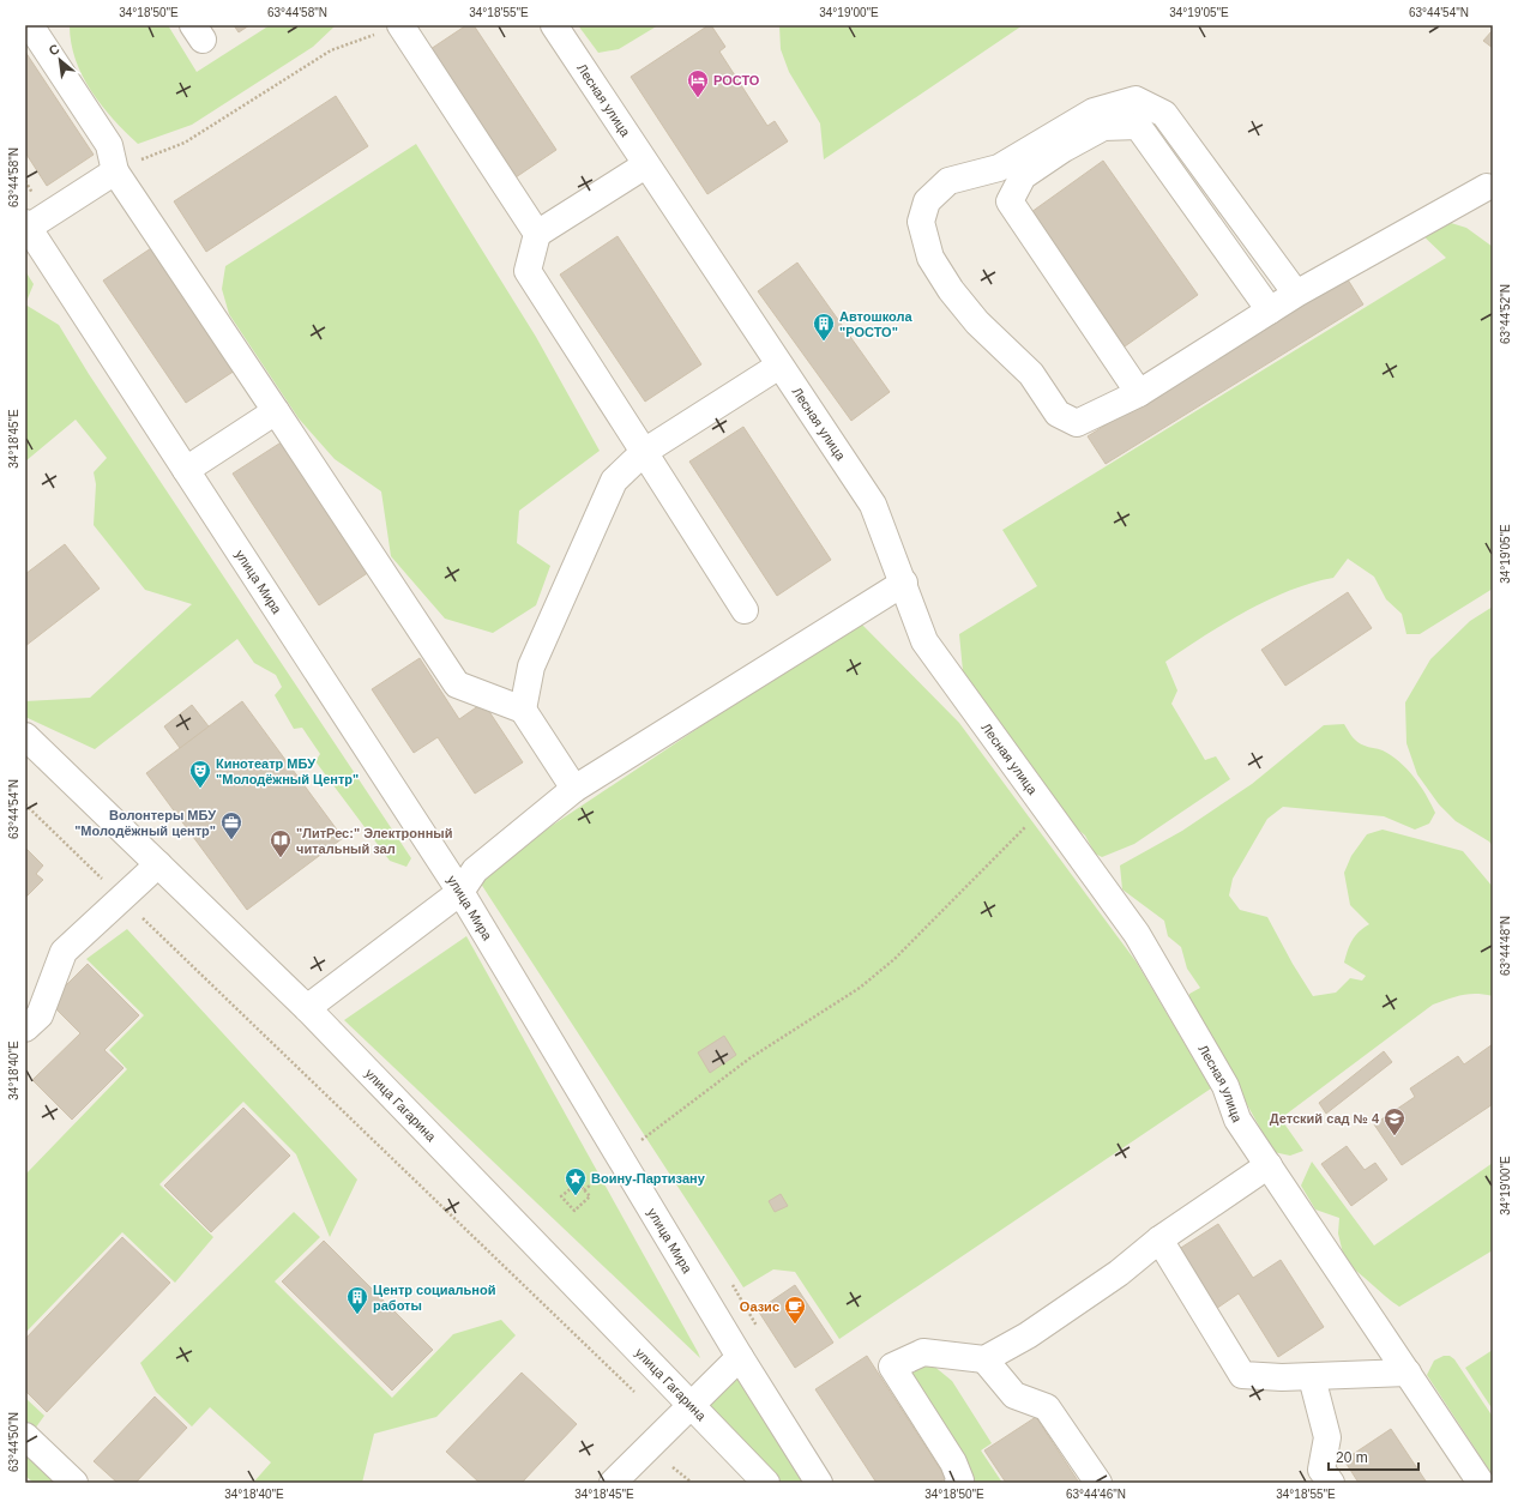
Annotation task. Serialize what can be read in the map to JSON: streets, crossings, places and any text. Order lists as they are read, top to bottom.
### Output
{
  "streets": {
    "street": ["Лесная улица", "улица Мира", "улица Гагарина"]
  },
  "places": {
    "hotel": ["РОСТО"],
    "building": ["Автошкола \"РОСТО\"", "Центр социальной работы"],
    "theatre": ["Кинотеатр МБУ \"Молодёжный Центр\""],
    "office": ["Волонтеры МБУ \"Молодёжный центр\""],
    "library": ["\"ЛитРес:\" Электронный читальный зал"],
    "school or university": ["Детский сад № 4"],
    "place": ["Воину-Партизану"],
    "cafe": ["Оазис"]
  },
  "scale_bar": "20 m",
  "north": "top left",
  "coordinates": [
    "34°18'50\"E",
    "63°44'58\"N",
    "34°18'55\"E",
    "34°19'00\"E",
    "34°19'05\"E",
    "63°44'54\"N",
    "63°44'52\"N",
    "34°18'45\"E",
    "63°44'48\"N",
    "34°18'40\"E",
    "63°44'50\"N",
    "63°44'46\"N"
  ]
}
